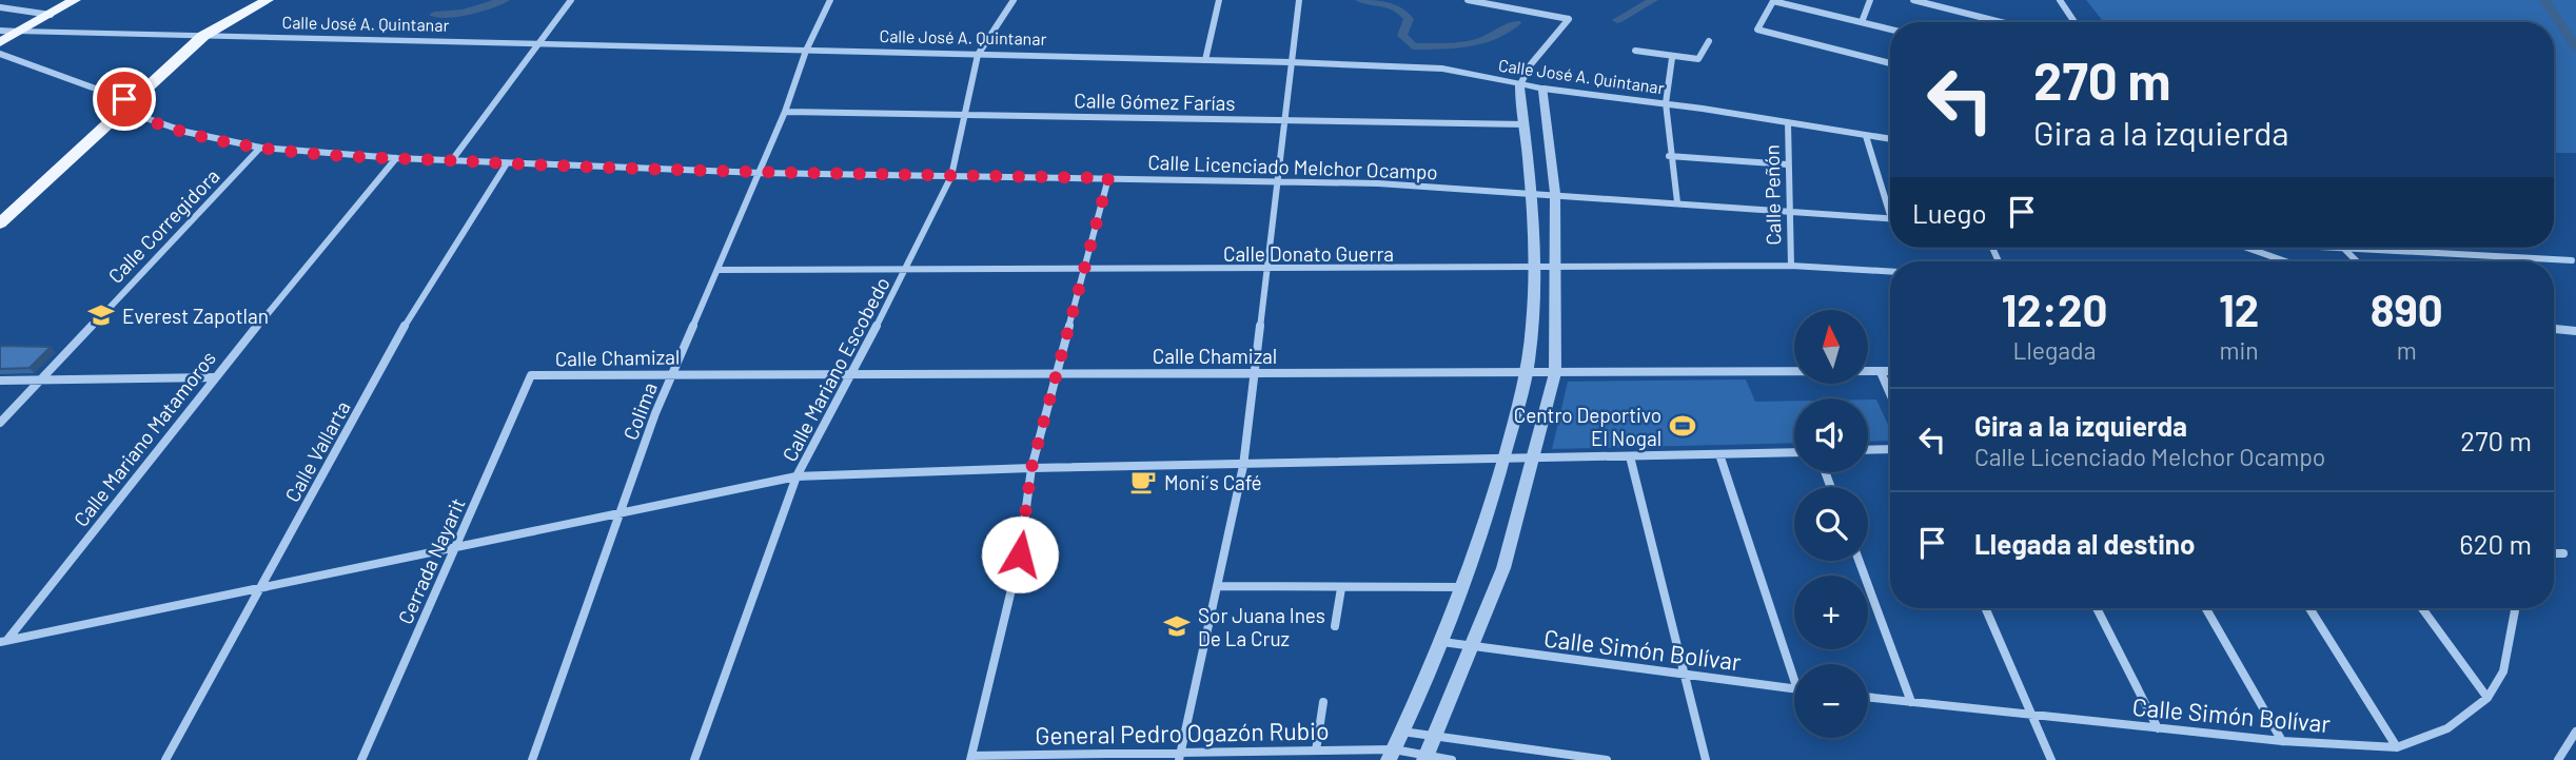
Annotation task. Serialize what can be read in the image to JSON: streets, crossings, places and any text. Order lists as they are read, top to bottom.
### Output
{
  "streets": {
    "street": [
      "Calle José A. Quintanar",
      "Calle Gómez Farías",
      "Calle Licenciado Melchor Ocampo",
      "Calle Peñón",
      "Calle Corregidora",
      "Calle Donato Guerra",
      "Calle Chamizal",
      "Calle Mariano Escobedo",
      "Colima",
      "Calle Mariano Matamoros",
      "Calle Vallarta",
      "Cerrada Nayarit",
      "Calle Simón Bolívar",
      "General Pedro Ogazón Rubio"
    ]
  },
  "crossings": [
    ["Calle José A. Quintanar", "Calle Peñón"],
    ["Calle José A. Quintanar", "Calle Mariano Escobedo"],
    ["Calle José A. Quintanar", "Colima"],
    ["Calle Gómez Farías", "Calle Mariano Escobedo"],
    ["Calle Gómez Farías", "Colima"],
    ["Calle Licenciado Melchor Ocampo", "Calle Peñón"],
    ["Calle Licenciado Melchor Ocampo", "Calle Corregidora"],
    ["Calle Licenciado Melchor Ocampo", "Calle Mariano Escobedo"],
    ["Calle Licenciado Melchor Ocampo", "Colima"],
    ["Calle Licenciado Melchor Ocampo", "Calle Mariano Matamoros"],
    ["Calle Licenciado Melchor Ocampo", "Calle Vallarta"],
    ["Calle Peñón", "Calle Donato Guerra"],
    ["Calle Donato Guerra", "Calle Mariano Escobedo"],
    ["Calle Donato Guerra", "Colima"],
    ["Calle Chamizal", "Calle Mariano Escobedo"],
    ["Calle Chamizal", "Colima"],
    ["Calle Chamizal", "Cerrada Nayarit"]
  ],
  "places": {
    "school or university": ["Everest Zapotlan", "Sor Juana Ines De La Cruz"],
    "sports": ["Centro Deportivo El Nogal"],
    "cafe": ["Moni´s Café"]
  },
  "north": "top",
  "page": {
    "turn": ["270 m", "Gira a la izquierda"],
    "then": "Luego",
    "eta": [
      "12:20",
      "Llegada",
      "12",
      "min",
      "890",
      "m"
    ],
    "map_buttons": ["+", "−"],
    "list": [
      {
        "name": "Gira a la izquierda",
        "note": "Calle Licenciado Melchor Ocampo",
        "value": "270 m"
      },
      {
        "name": "Llegada al destino",
        "value": "620 m"
      }
    ]
  }
}
